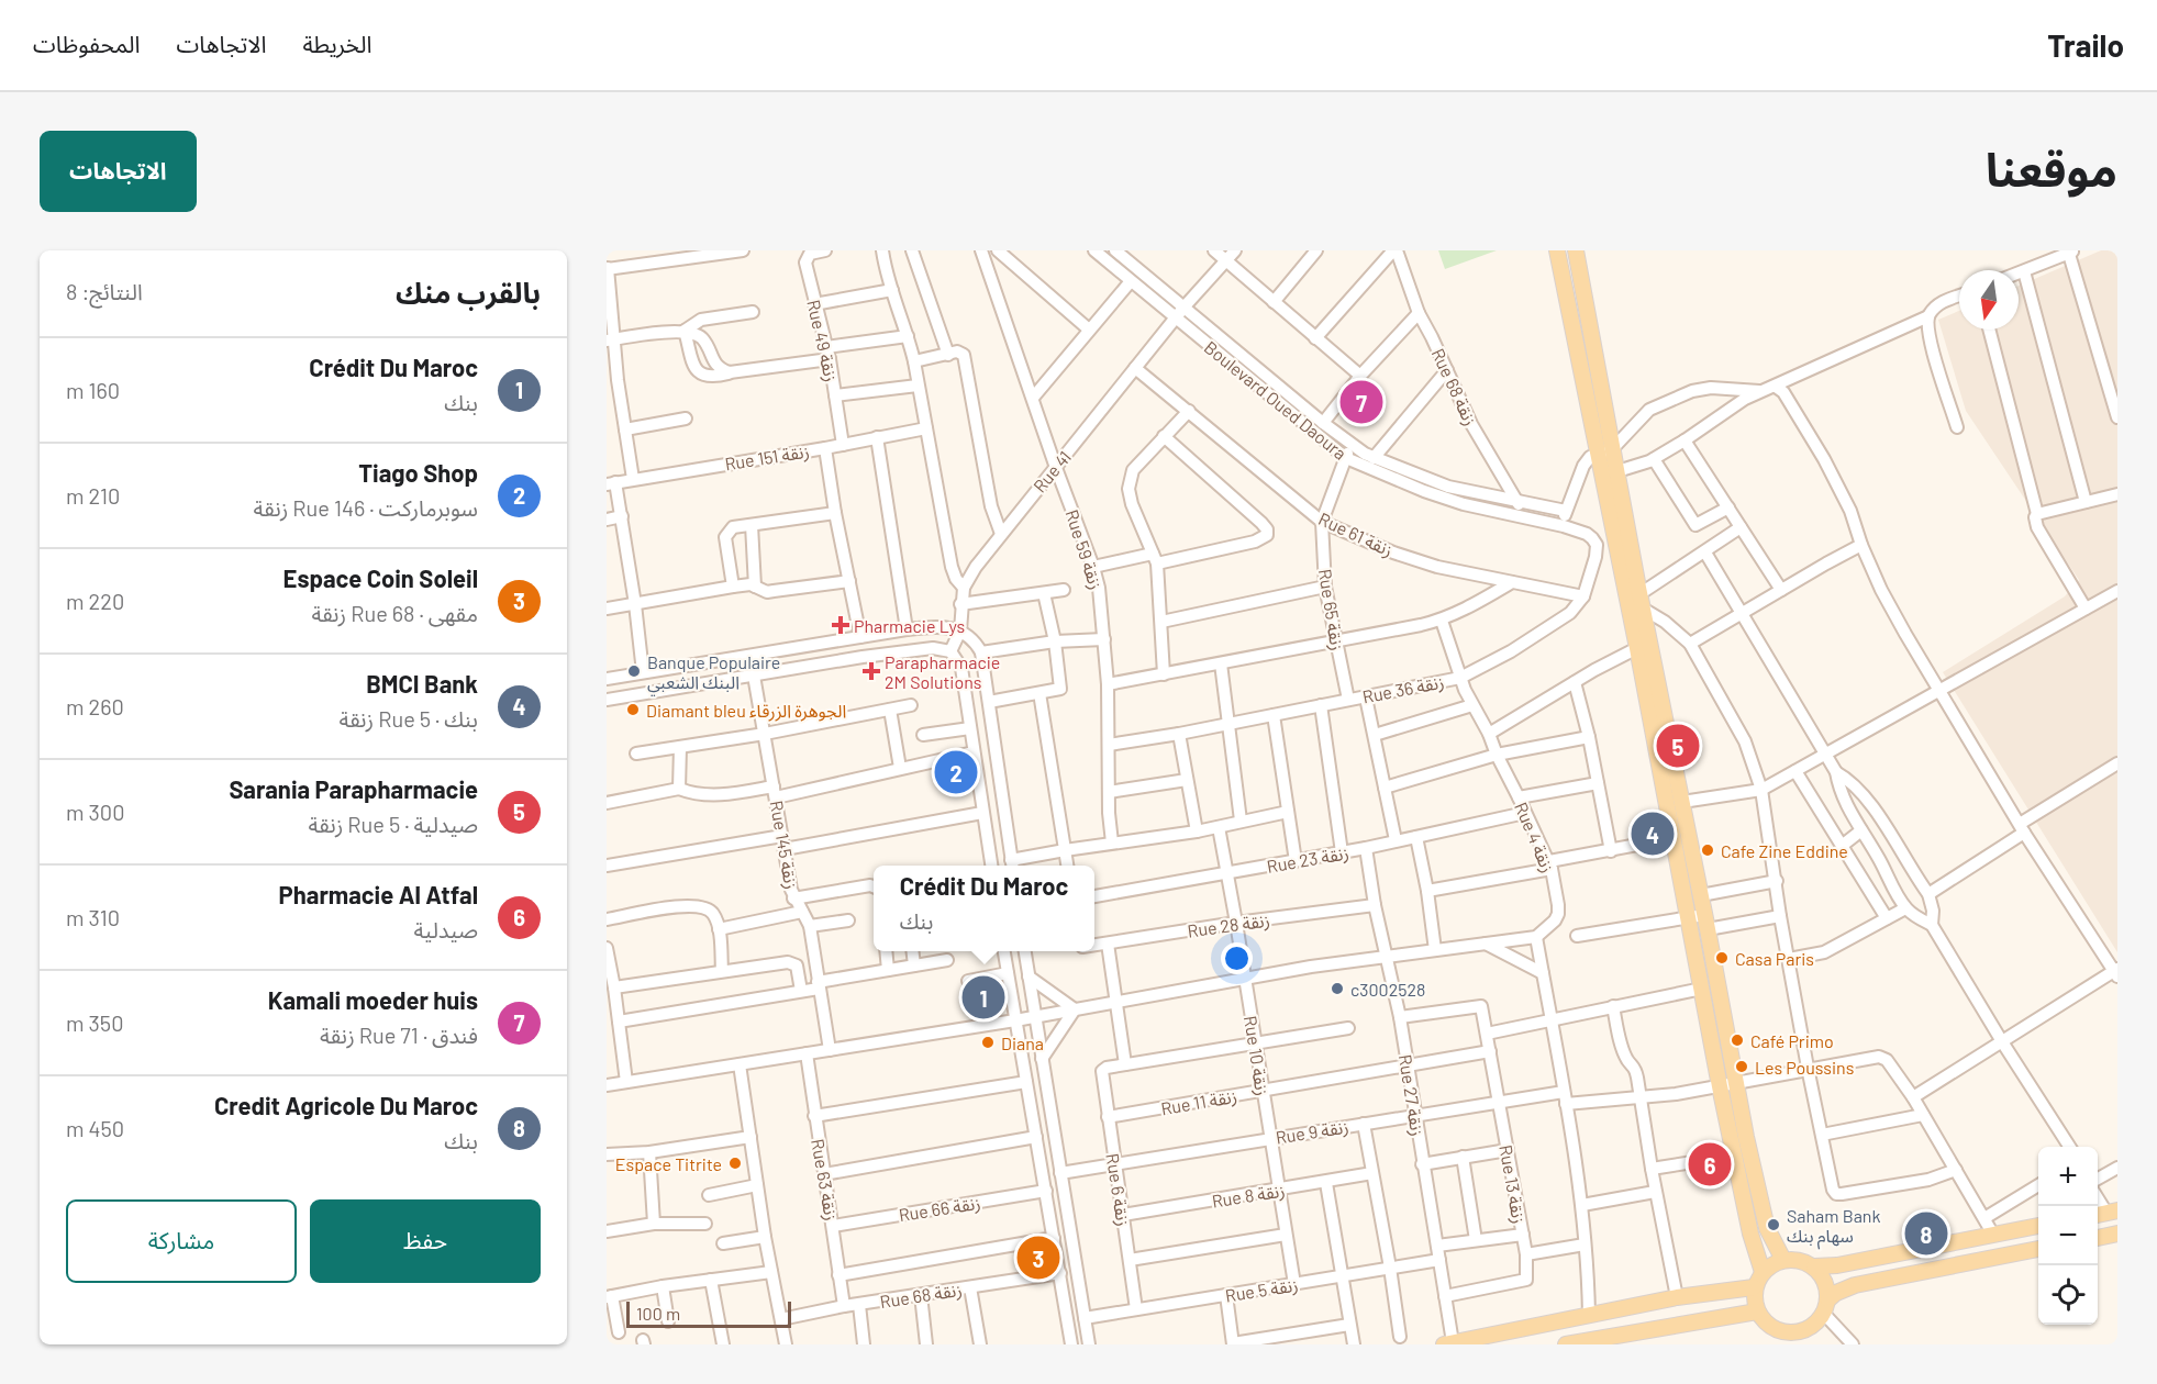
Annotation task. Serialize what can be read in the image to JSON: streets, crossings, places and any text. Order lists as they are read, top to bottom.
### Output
{
  "streets": {
    "street": [
      "Rue 49 زنقة",
      "Rue 68 زنقة",
      "Boulevard Oued Daoura",
      "Rue 151 زنقة",
      "Rue 41",
      "Rue 61 زنقة",
      "Rue 59 زنقة",
      "Rue 65 زنقة",
      "Rue 36 زنقة",
      "Rue 4 زنقة",
      "Rue 145 زنقة",
      "Rue 23 زنقة",
      "Rue 28 زنقة",
      "Rue 10 زنقة",
      "Rue 27 زنقة",
      "Rue 11 زنقة",
      "Rue 9 زنقة",
      "Rue 63 زنقة",
      "Rue 13 زنقة",
      "Rue 6 زنقة",
      "Rue 8 زنقة",
      "Rue 66 زنقة",
      "Rue 5 زنقة"
    ]
  },
  "crossings": [
    ["Rue 49 زنقة", "Rue 151 زنقة"],
    ["Rue 68 زنقة", "Boulevard Oued Daoura"],
    ["Rue 68 زنقة", "Rue 63 زنقة"],
    ["Boulevard Oued Daoura", "Rue 41"],
    ["Boulevard Oued Daoura", "Rue 65 زنقة"],
    ["Boulevard Oued Daoura", "Rue 36 زنقة"],
    ["Rue 41", "Rue 61 زنقة"],
    ["Rue 41", "Rue 59 زنقة"],
    ["Rue 61 زنقة", "Rue 65 زنقة"],
    ["Rue 61 زنقة", "Rue 36 زنقة"],
    ["Rue 59 زنقة", "Rue 36 زنقة"],
    ["Rue 65 زنقة", "Rue 36 زنقة"],
    ["Rue 36 زنقة", "Rue 4 زنقة"],
    ["Rue 4 زنقة", "Rue 23 زنقة"],
    ["Rue 23 زنقة", "Rue 10 زنقة"],
    ["Rue 23 زنقة", "Rue 27 زنقة"],
    ["Rue 28 زنقة", "Rue 10 زنقة"],
    ["Rue 28 زنقة", "Rue 27 زنقة"],
    ["Rue 10 زنقة", "Rue 11 زنقة"],
    ["Rue 10 زنقة", "Rue 9 زنقة"],
    ["Rue 10 زنقة", "Rue 8 زنقة"],
    ["Rue 10 زنقة", "Rue 5 زنقة"],
    ["Rue 27 زنقة", "Rue 11 زنقة"],
    ["Rue 27 زنقة", "Rue 9 زنقة"],
    ["Rue 27 زنقة", "Rue 13 زنقة"],
    ["Rue 27 زنقة", "Rue 5 زنقة"],
    ["Rue 11 زنقة", "Rue 13 زنقة"],
    ["Rue 11 زنقة", "Rue 6 زنقة"],
    ["Rue 9 زنقة", "Rue 13 زنقة"],
    ["Rue 9 زنقة", "Rue 6 زنقة"],
    ["Rue 63 زنقة", "Rue 66 زنقة"],
    ["Rue 6 زنقة", "Rue 8 زنقة"],
    ["Rue 6 زنقة", "Rue 5 زنقة"]
  ],
  "places": {
    "health": ["Pharmacie Lys", "Parapharmacie 2M Solutions"],
    "other": [
      "Banque Populaire البنك الشعبي",
      "Diamant bleu الجوهرة الزرقاء",
      "Cafe Zine Eddine",
      "Casa Paris",
      "c3002528",
      "Café Primo",
      "Diana",
      "Les Poussins",
      "Espace Titrite",
      "Saham Bank سهام بنك"
    ]
  },
  "scale_bar": "100 m",
  "north": "bottom",
  "page": {
    "header": "Trailo",
    "nav": ["الخريطة", "الاتجاهات", "المحفوظات"],
    "title": "موقعنا",
    "buttons": [
      "الاتجاهات",
      ["حفظ", "مشاركة"]
    ],
    "heading": ["بالقرب منك", "النتائج: 8"],
    "list": [
      {
        "mark": "1",
        "name": "Crédit Du Maroc",
        "note": "بنك",
        "value": "160 m"
      },
      {
        "mark": "2",
        "name": "Tiago Shop",
        "note": "سوبرماركت · Rue 146 زنقة",
        "value": "210 m"
      },
      {
        "mark": "3",
        "name": "Espace Coin Soleil",
        "note": "مقهى · Rue 68 زنقة",
        "value": "220 m"
      },
      {
        "mark": "4",
        "name": "BMCI Bank",
        "note": "بنك · Rue 5 زنقة",
        "value": "260 m"
      },
      {
        "mark": "5",
        "name": "Sarania Parapharmacie",
        "note": "صيدلية · Rue 5 زنقة",
        "value": "300 m"
      },
      {
        "mark": "6",
        "name": "Pharmacie Al Atfal",
        "note": "صيدلية",
        "value": "310 m"
      },
      {
        "mark": "7",
        "name": "Kamali moeder huis",
        "note": "فندق · Rue 71 زنقة",
        "value": "350 m"
      },
      {
        "mark": "8",
        "name": "Credit Agricole Du Maroc",
        "note": "بنك",
        "value": "450 m"
      }
    ],
    "pins": [
      "7",
      "5",
      "2",
      "4",
      "1",
      "6",
      "8",
      "3"
    ],
    "popup": ["Crédit Du Maroc", "بنك"],
    "map_buttons": ["+", "−"],
    "scale": "100 m"
  }
}
